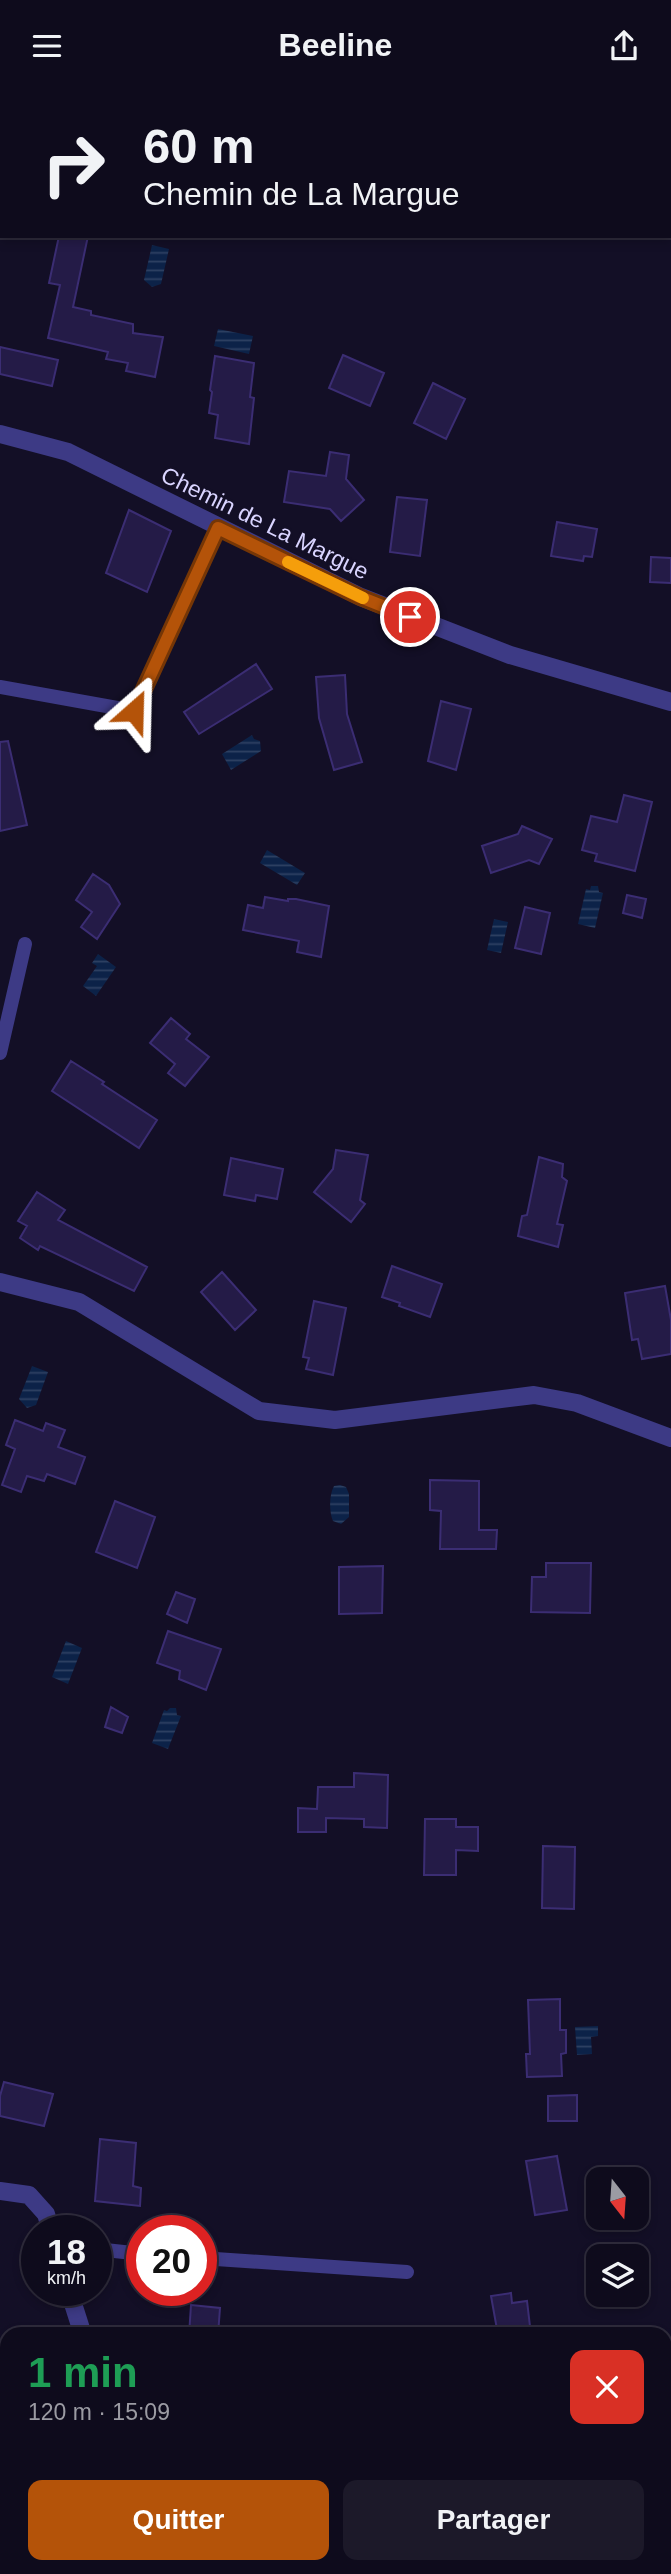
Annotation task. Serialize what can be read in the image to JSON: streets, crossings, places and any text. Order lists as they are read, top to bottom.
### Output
{
  "streets": {
    "street": ["Chemin de La Margue"]
  },
  "north": "bottom",
  "page": {
    "header": "Beeline",
    "turn": ["60 m", "Chemin de La Margue"],
    "speed": "18 km/h",
    "limit": "20",
    "heading": ["1 min", "120 m · 15:09"],
    "buttons": ["Quitter", "Partager"]
  }
}
